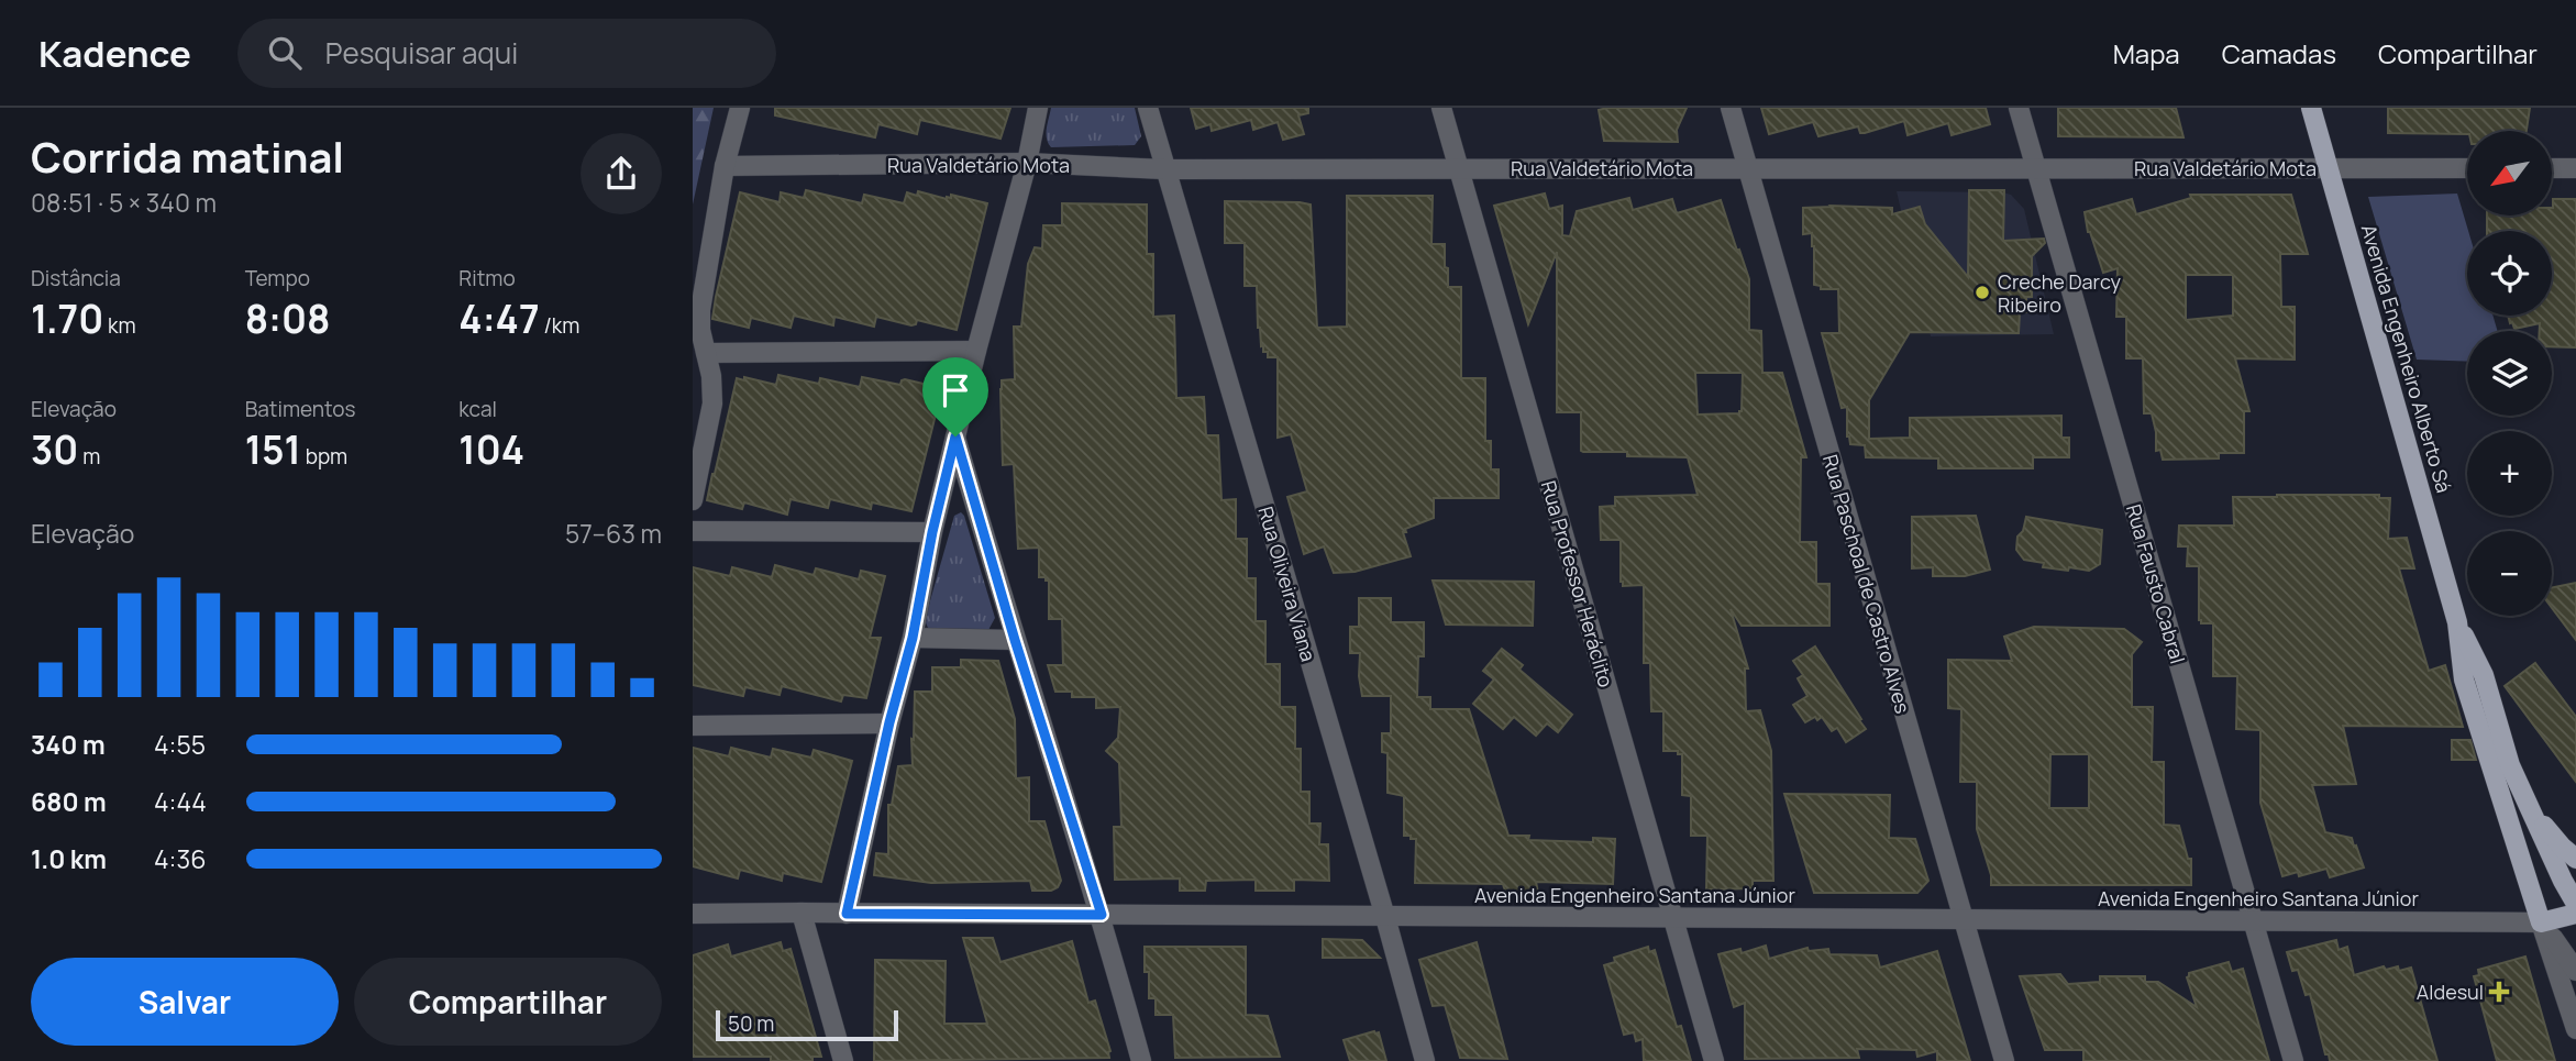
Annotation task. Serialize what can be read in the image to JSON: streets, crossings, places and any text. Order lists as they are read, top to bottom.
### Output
{
  "streets": {
    "main road": ["Avenida Engenheiro Alberto Sá", "Avenida Engenheiro Santana Júnior"],
    "street": [
      "Rua Valdetário Mota",
      "Rua Oliveira Viana",
      "Rua Professor Heráclito",
      "Rua Paschoal de Castro Alves",
      "Rua Fausto Cabral"
    ]
  },
  "crossings": [
    ["Rua Valdetário Mota", "Avenida Engenheiro Alberto Sá"],
    ["Rua Valdetário Mota", "Rua Oliveira Viana"],
    ["Rua Valdetário Mota", "Rua Professor Heráclito"],
    ["Rua Valdetário Mota", "Rua Paschoal de Castro Alves"],
    ["Rua Valdetário Mota", "Rua Fausto Cabral"],
    ["Avenida Engenheiro Alberto Sá", "Avenida Engenheiro Santana Júnior"],
    ["Rua Oliveira Viana", "Avenida Engenheiro Santana Júnior"],
    ["Rua Professor Heráclito", "Avenida Engenheiro Santana Júnior"],
    ["Rua Paschoal de Castro Alves", "Avenida Engenheiro Santana Júnior"],
    ["Rua Fausto Cabral", "Avenida Engenheiro Santana Júnior"]
  ],
  "places": {
    "other": ["Creche Darcy Ribeiro"],
    "health": ["Aldesul"]
  },
  "scale_bar": "50 m",
  "north": "bottom left",
  "page": {
    "header": "Kadence",
    "search": "Pesquisar aqui",
    "nav": ["Mapa", "Camadas", "Compartilhar"],
    "heading": ["Corrida matinal", "08:51 · 5 × 340 m"],
    "map_buttons": ["+", "−"],
    "stats": [
      ["Distância", "1.70 km"],
      ["Tempo", "8:08"],
      ["Ritmo", "4:47 /km"],
      ["Elevação", "30 m"],
      ["Batimentos", "151 bpm"],
      ["kcal", "104"]
    ],
    "chart": ["Elevação", "57–63 m"],
    "list": [
      {
        "name": "340 m",
        "note": "4:55"
      },
      {
        "name": "680 m",
        "note": "4:44"
      },
      {
        "name": "1.0 km",
        "note": "4:36"
      }
    ],
    "buttons": ["Salvar", "Compartilhar"],
    "scale": "50 m"
  }
}
